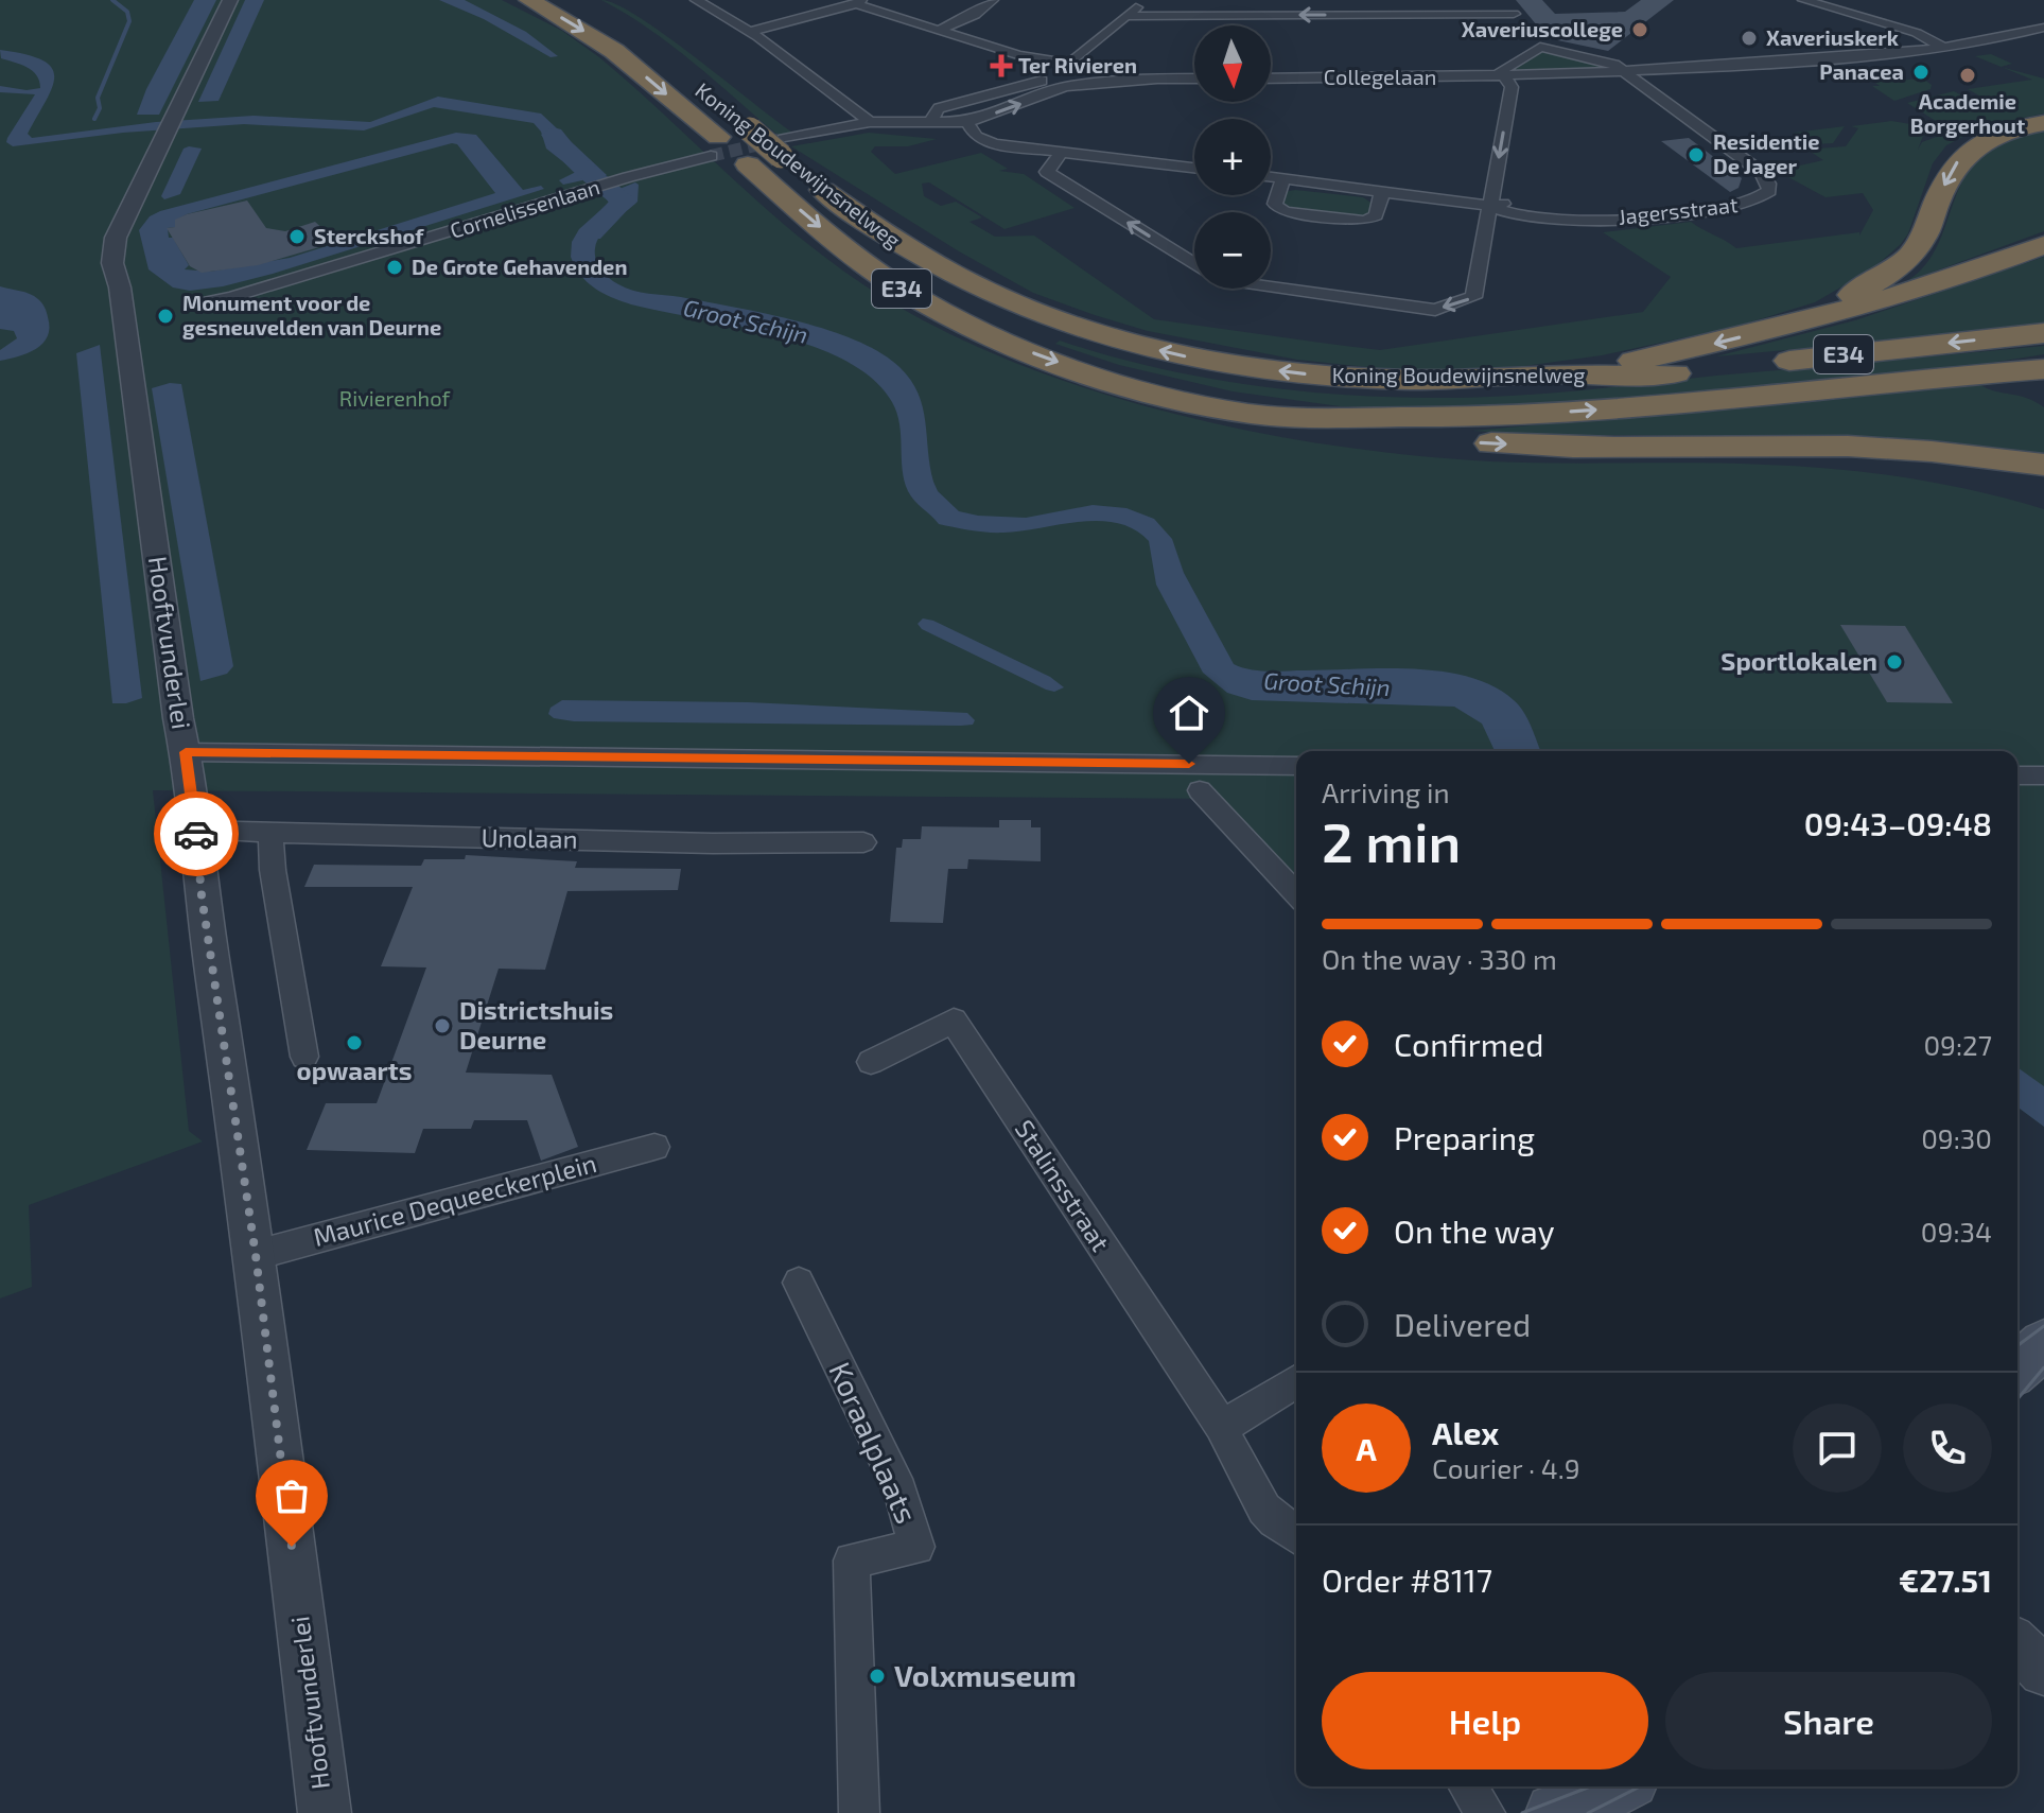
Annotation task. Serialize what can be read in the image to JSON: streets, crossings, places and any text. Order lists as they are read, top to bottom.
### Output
{
  "streets": {
    "highway": ["Koning Boudewijnsnelweg", "E34"],
    "street": [
      "Collegelaan",
      "Cornelissenlaan",
      "Jagersstraat",
      "Hooftvunderlei",
      "Unolaan",
      "Stalinsstraat",
      "Maurice Dequeeckerplein",
      "Koraalplaats"
    ]
  },
  "crossings": [
    ["Collegelaan", "Jagersstraat"],
    ["Koning Boudewijnsnelweg", "Cornelissenlaan"],
    ["Hooftvunderlei", "Unolaan"],
    ["Hooftvunderlei", "Maurice Dequeeckerplein"]
  ],
  "water": ["Groot Schijn"],
  "parks": ["Rivierenhof"],
  "places": {
    "other": [
      "Xaveriuscollege",
      "Xaveriuskerk",
      "Panacea",
      "Academie Borgerhout",
      "Residentie De Jager",
      "Sterckshof",
      "De Grote Gehavenden",
      "Monument voor de gesneuvelden van Deurne",
      "Sportlokalen",
      "Districtshuis Deurne",
      "opwaarts",
      "Volxmuseum"
    ],
    "health": ["Ter Rivieren"]
  },
  "north": "bottom",
  "page": {
    "map_buttons": ["+", "−"],
    "heading": ["2 min", "Arriving in", "09:43–09:48"],
    "panel": [
      "Alex",
      "Courier · 4.9",
      "Order #8117",
      "€27.51"
    ],
    "bar": "On the way · 330 m",
    "list": [
      ["Confirmed", "09:27"],
      ["Preparing", "09:30"],
      ["On the way", "09:34"],
      "Delivered"
    ],
    "round": "A",
    "buttons": ["Help", "Share"]
  }
}
